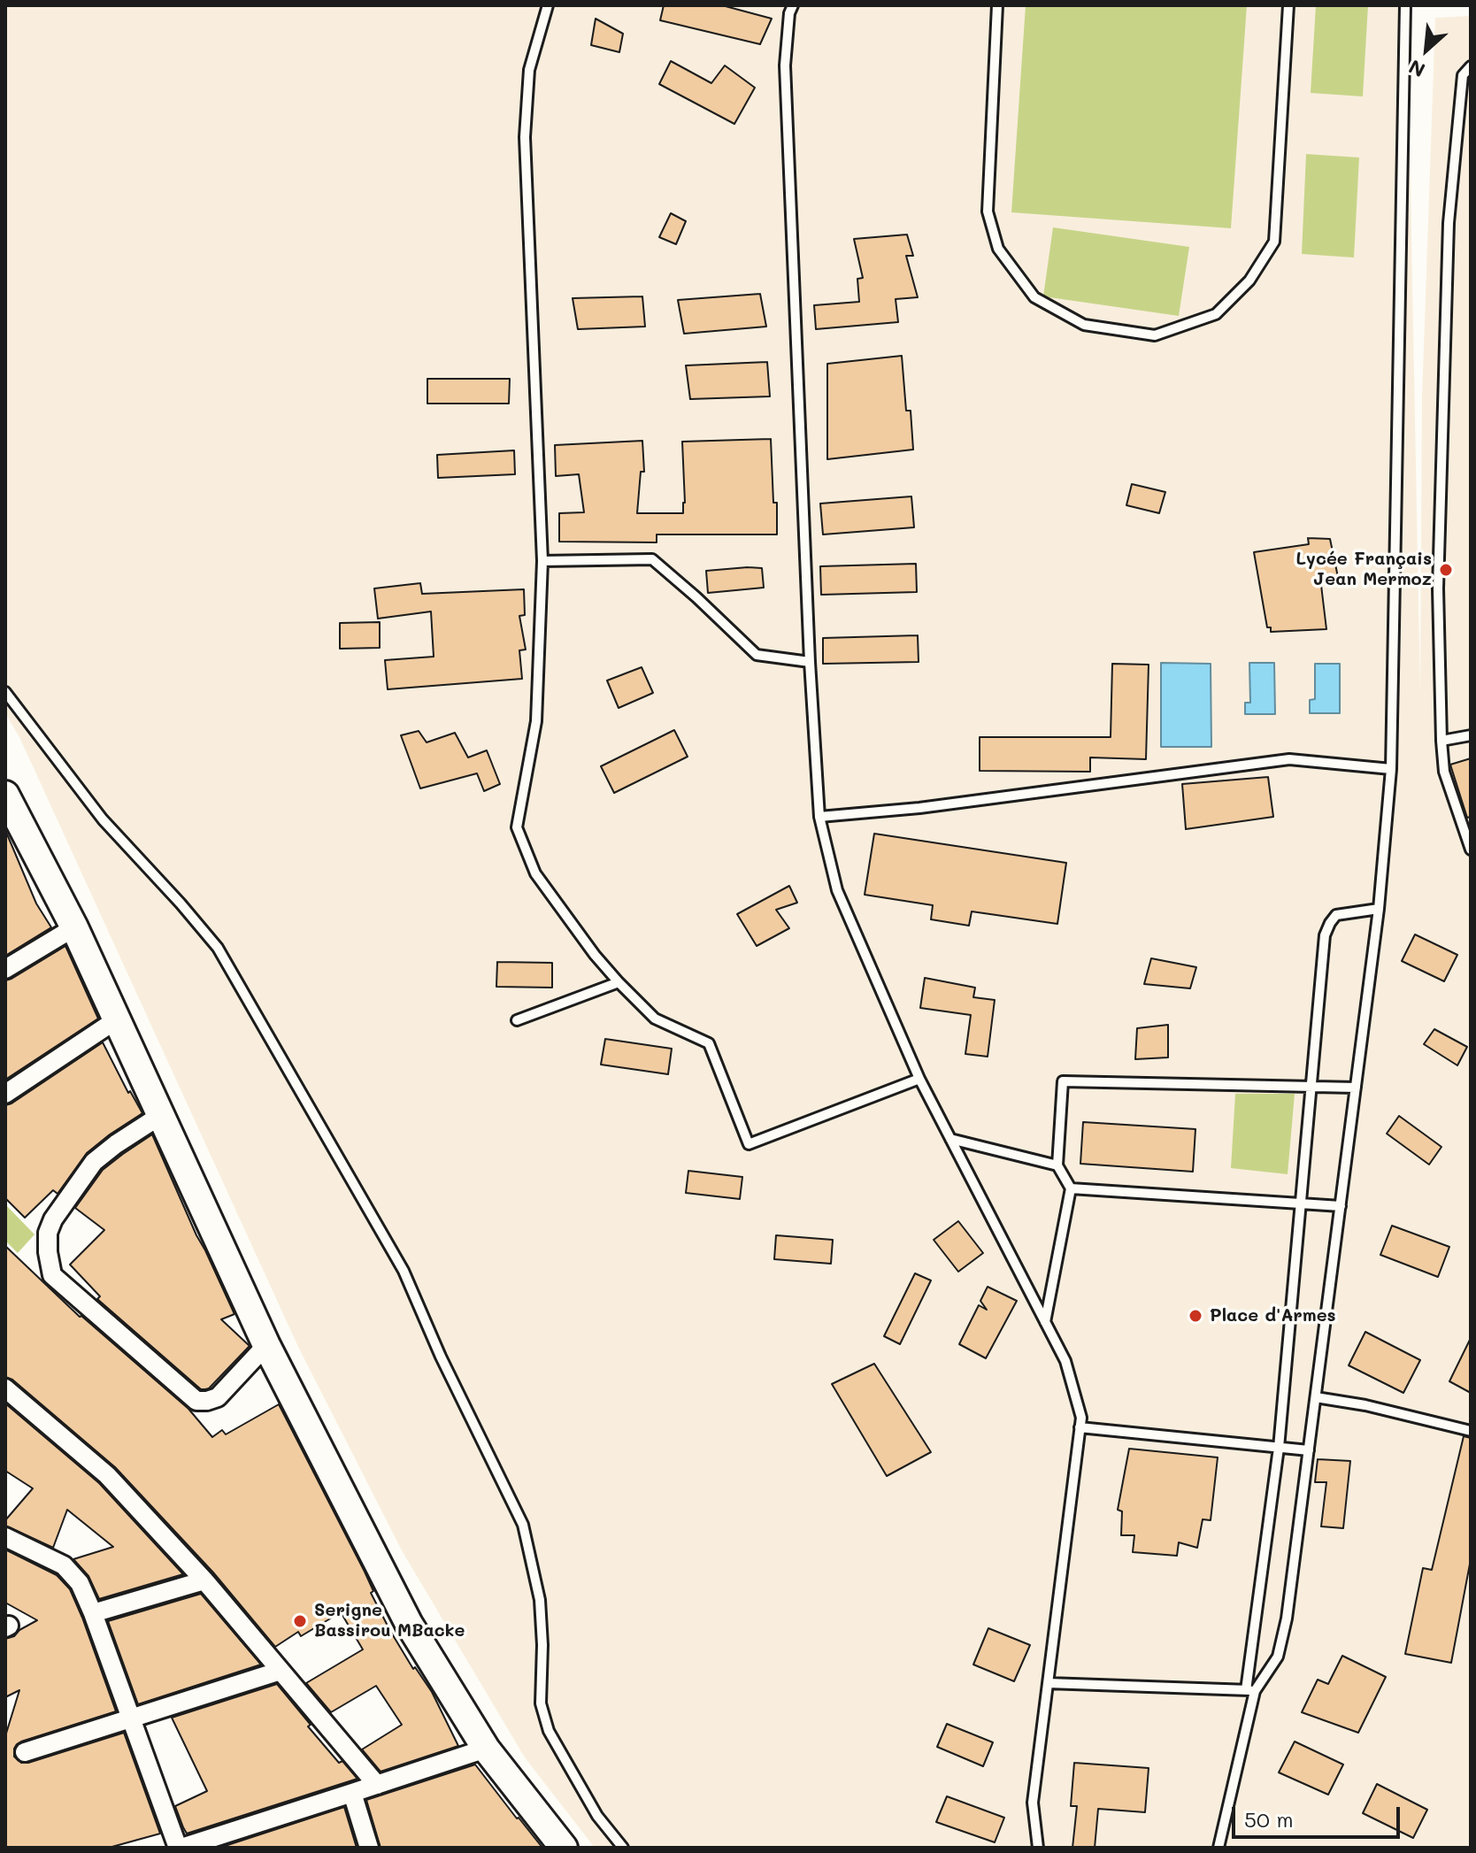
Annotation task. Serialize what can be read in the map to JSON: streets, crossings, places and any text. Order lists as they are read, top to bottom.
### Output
{
  "places": ["Lycée Français Jean Mermoz", "Place d'Armes", "Serigne Bassirou MBacke"],
  "scale_bar": "50 m",
  "north": "bottom left"
}
